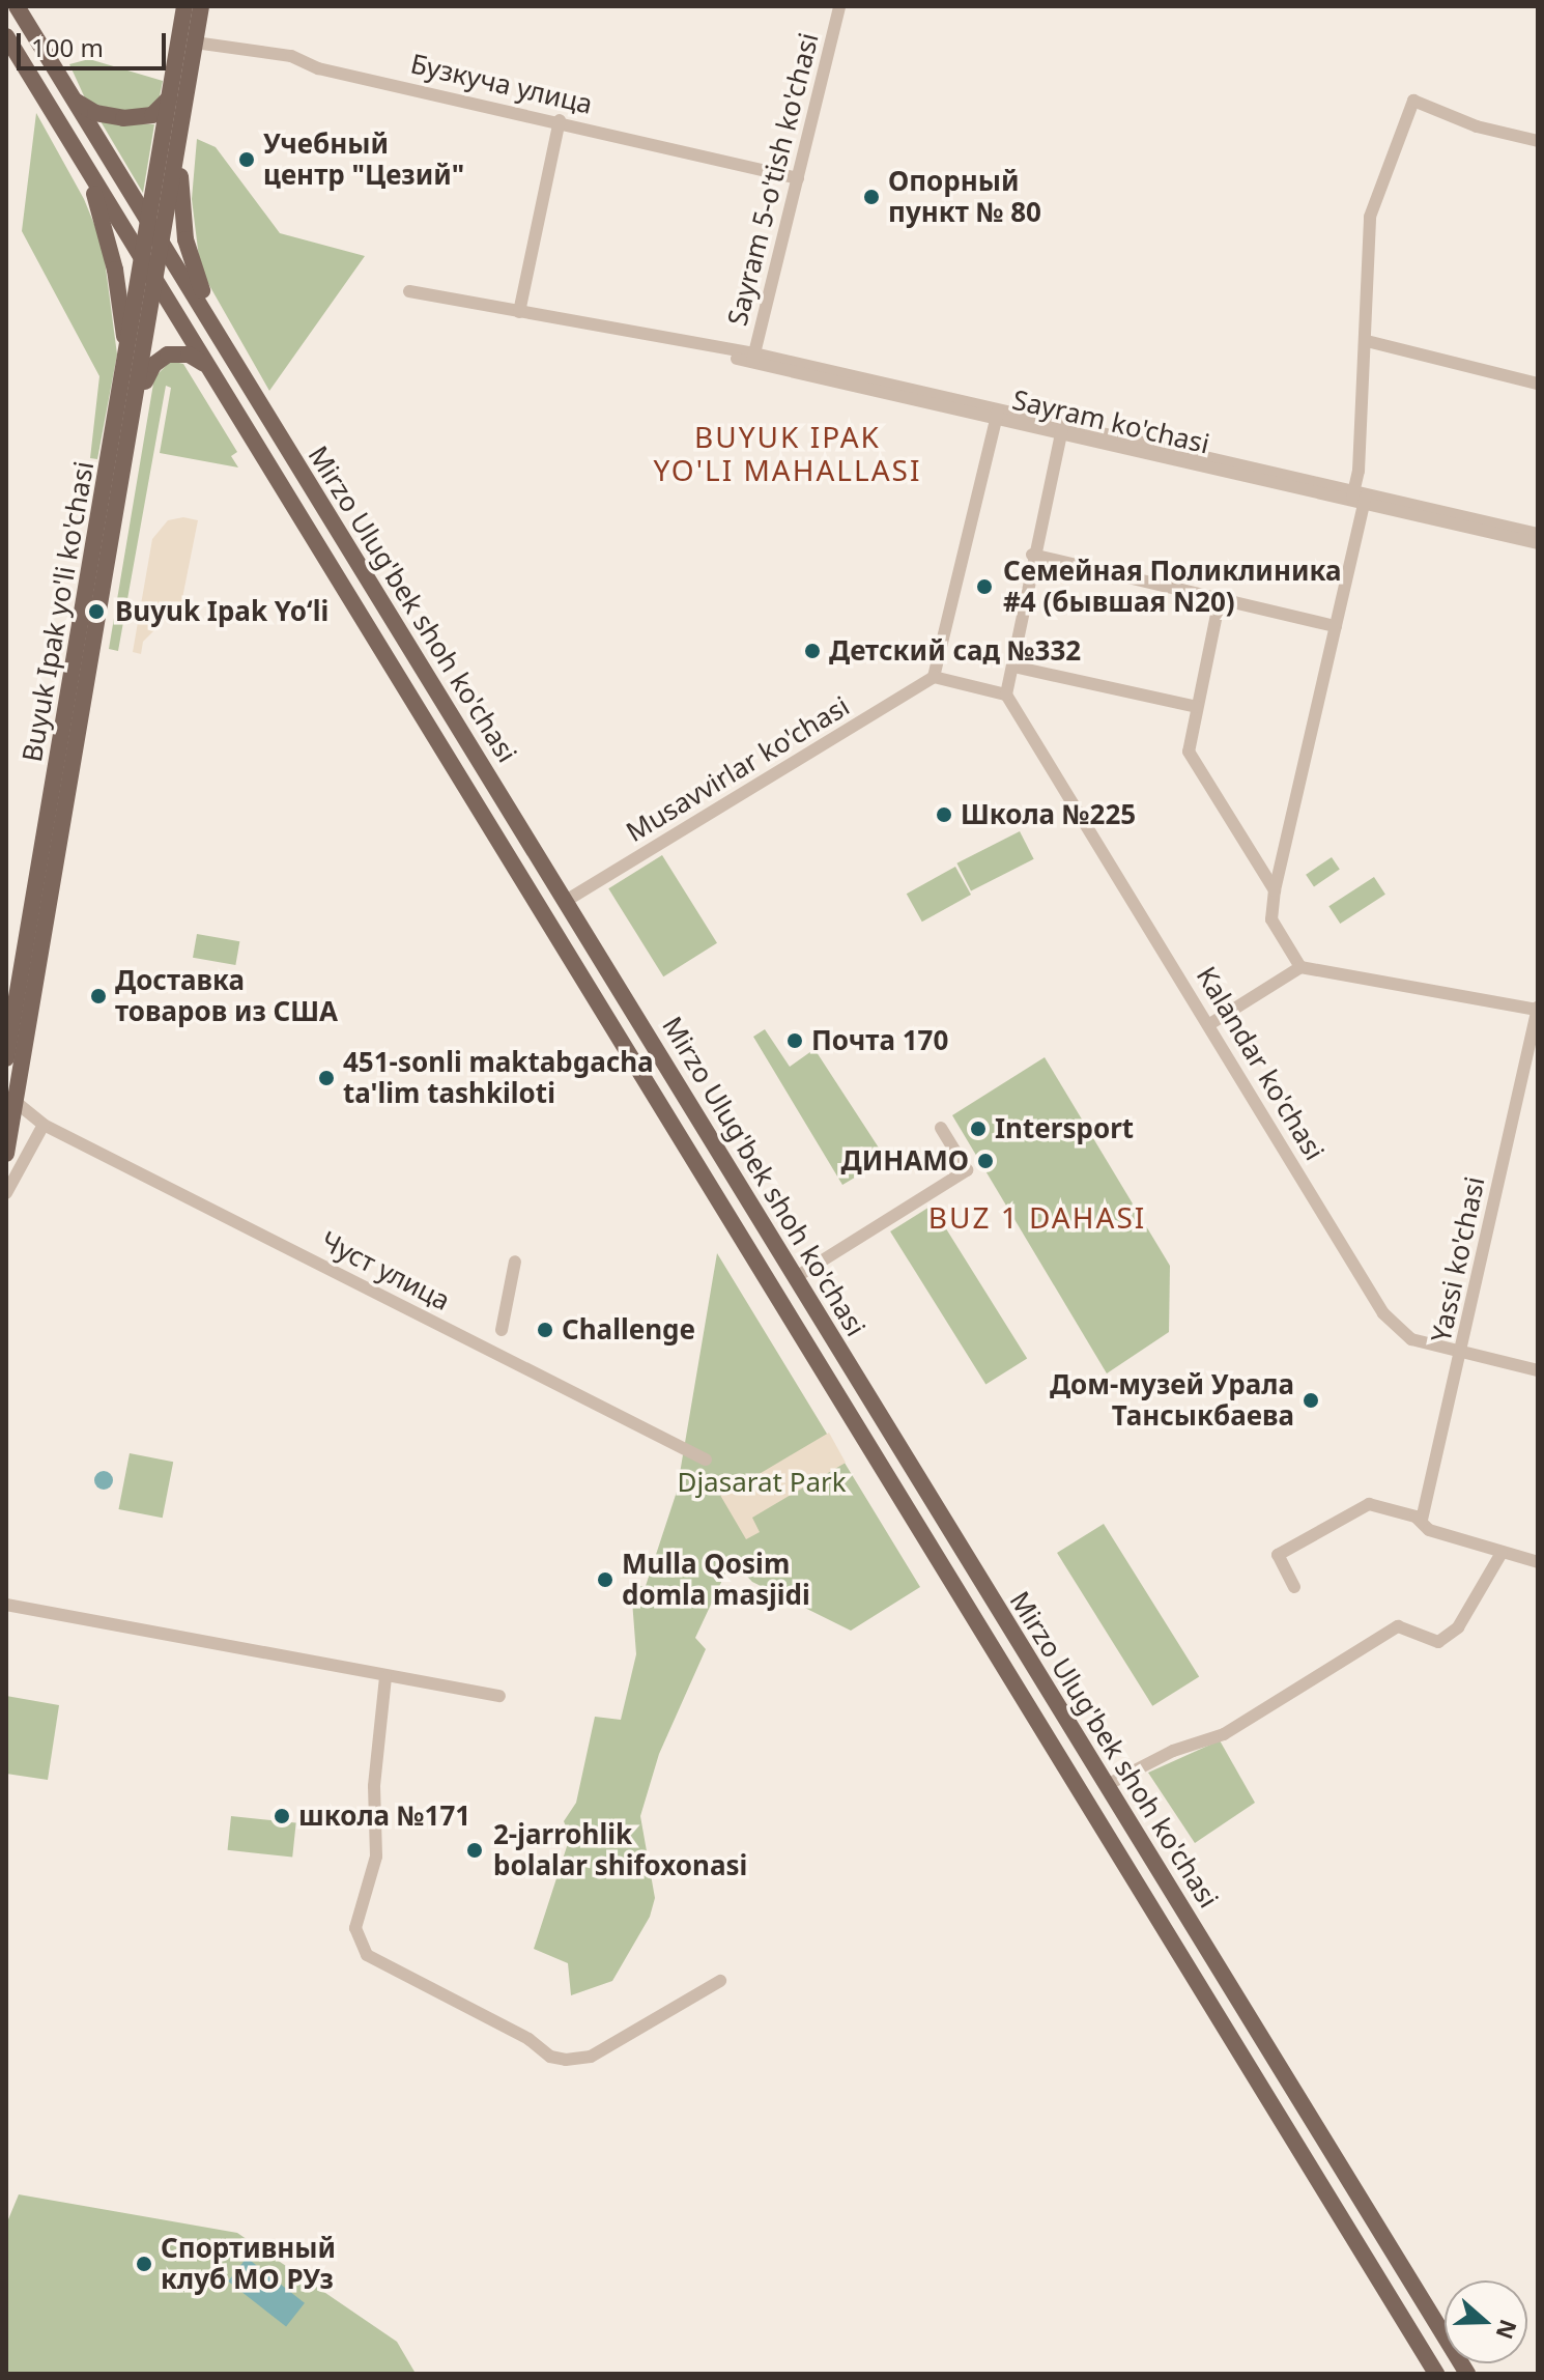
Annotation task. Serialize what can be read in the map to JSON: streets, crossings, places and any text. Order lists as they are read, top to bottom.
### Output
{
  "streets": {
    "main road": ["Mirzo Ulug'bek shoh ko'chasi", "Buyuk Ipak yo'li ko'chasi"],
    "street": [
      "Бузкуча улица",
      "Sayram 5-o'tish ko'chasi",
      "Sayram ko'chasi",
      "Musavvirlar ko'chasi",
      "Kalandar ko'chasi",
      "Yassi ko'chasi",
      "Чуст улица"
    ]
  },
  "crossings": [
    ["Бузкуча улица", "Sayram 5-o'tish ko'chasi"],
    ["Sayram 5-o'tish ko'chasi", "Sayram ko'chasi"],
    ["Mirzo Ulug'bek shoh ko'chasi", "Buyuk Ipak yo'li ko'chasi"],
    ["Mirzo Ulug'bek shoh ko'chasi", "Musavvirlar ko'chasi"],
    ["Buyuk Ipak yo'li ko'chasi", "Чуст улица"],
    ["Kalandar ko'chasi", "Yassi ko'chasi"]
  ],
  "districts": ["BUYUK IPAK YO'LI MAHALLASI", "BUZ 1 DAHASI"],
  "parks": ["Djasarat Park"],
  "places": [
    "Учебный центр \"Цезий\"",
    "Опорный пункт № 80",
    "Семейная Поликлиника #4 (бывшая N20)",
    "Buyuk Ipak Yoʻli",
    "Детский сад №332",
    "Школа №225",
    "Доставка товаров из США",
    "Почта 170",
    "451-sonli maktabgacha ta'lim tashkiloti",
    "Intersport",
    "ДИНАМО",
    "Challenge",
    "Дом-музей Урала Тансыкбаева",
    "Mulla Qosim domla masjidi",
    "школа №171",
    "2-jarrohlik bolalar shifoxonasi",
    "Спортивный клуб МО РУз"
  ],
  "scale_bar": "100 m",
  "north": "right"
}
